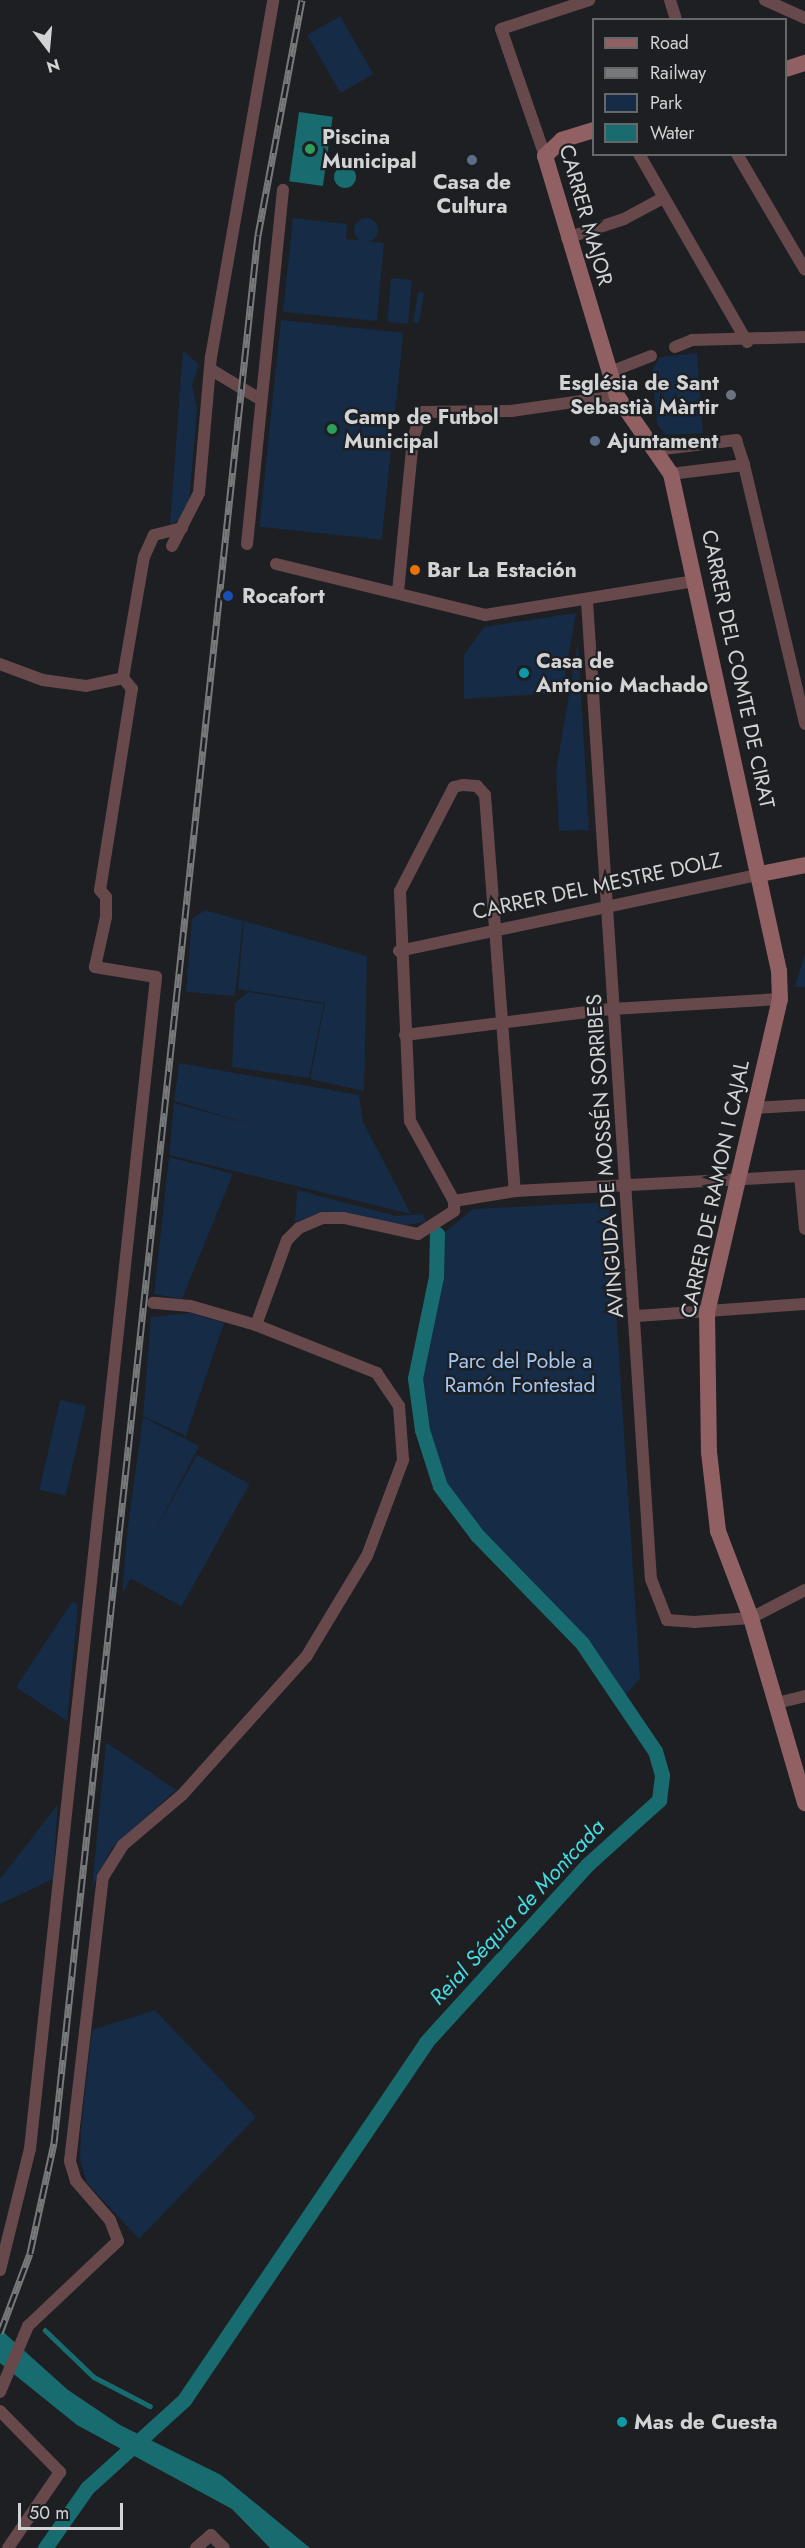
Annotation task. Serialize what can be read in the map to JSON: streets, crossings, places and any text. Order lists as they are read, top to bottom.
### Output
{
  "streets": {
    "street": [
      "CARRER MAJOR",
      "CARRER DEL COMTE DE CIRAT",
      "CARRER DEL MESTRE DOLZ",
      "AVINGUDA DE MOSSÉN SORRIBES",
      "CARRER DE RAMON I CAJAL"
    ]
  },
  "crossings": [
    ["CARRER MAJOR", "CARRER DEL COMTE DE CIRAT"],
    ["CARRER DEL COMTE DE CIRAT", "CARRER DEL MESTRE DOLZ"],
    ["CARRER DEL COMTE DE CIRAT", "CARRER DE RAMON I CAJAL"],
    ["CARRER DEL MESTRE DOLZ", "AVINGUDA DE MOSSÉN SORRIBES"],
    ["CARRER DEL MESTRE DOLZ", "CARRER DE RAMON I CAJAL"],
    ["AVINGUDA DE MOSSÉN SORRIBES", "CARRER DE RAMON I CAJAL"]
  ],
  "water": ["Reial Séquia de Montcada"],
  "parks": ["Parc del Poble a Ramón Fontestad"],
  "places": [
    "Piscina Municipal",
    "Casa de Cultura",
    "Església de Sant Sebastià Màrtir",
    "Camp de Futbol Municipal",
    "Ajuntament",
    "Bar La Estación",
    "Rocafort",
    "Casa de Antonio Machado",
    "Mas de Cuesta"
  ],
  "legend": [
    "Road",
    "Railway",
    "Park",
    "Water"
  ],
  "scale_bar": "50 m",
  "north": "bottom"
}
